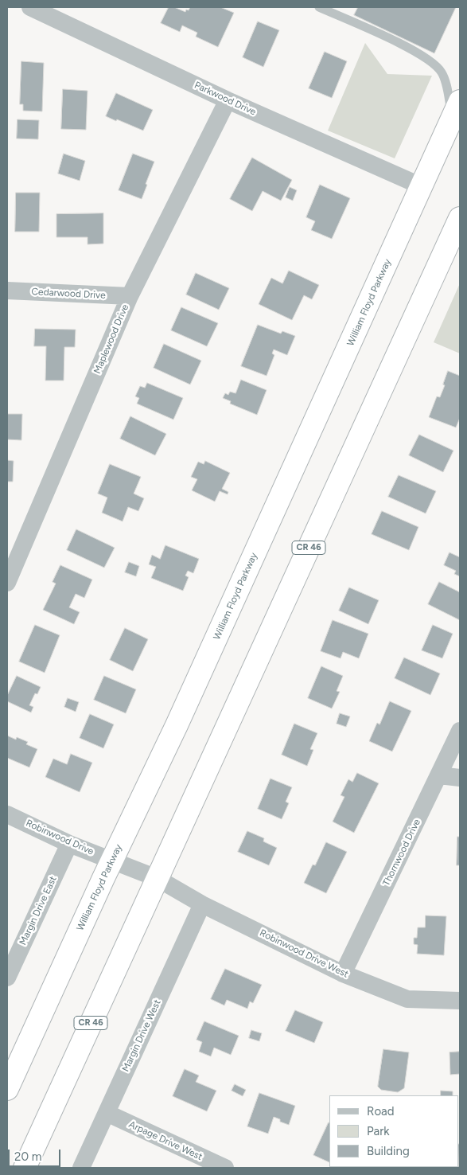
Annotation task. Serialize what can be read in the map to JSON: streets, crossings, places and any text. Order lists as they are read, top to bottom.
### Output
{
  "streets": {
    "highway": ["William Floyd Parkway", "CR 46"],
    "street": [
      "Parkwood Drive",
      "Cedarwood Drive",
      "Maplewood Drive",
      "Robinwood Drive",
      "Thornwood Drive",
      "Margin Drive East",
      "Robinwood Drive West",
      "Margin Drive West",
      "Arpage Drive West"
    ]
  },
  "crossings": [
    ["Parkwood Drive", "William Floyd Parkway"],
    ["Parkwood Drive", "Maplewood Drive"],
    ["Cedarwood Drive", "Maplewood Drive"],
    ["William Floyd Parkway", "Robinwood Drive"],
    ["CR 46", "Robinwood Drive"],
    ["CR 46", "Robinwood Drive West"],
    ["Robinwood Drive", "Margin Drive East"],
    ["Robinwood Drive", "Robinwood Drive West"],
    ["Thornwood Drive", "Robinwood Drive West"],
    ["Robinwood Drive West", "Margin Drive West"],
    ["Margin Drive West", "Arpage Drive West"]
  ],
  "legend": ["Road", "Park", "Building"],
  "scale_bar": "20 m"
}
